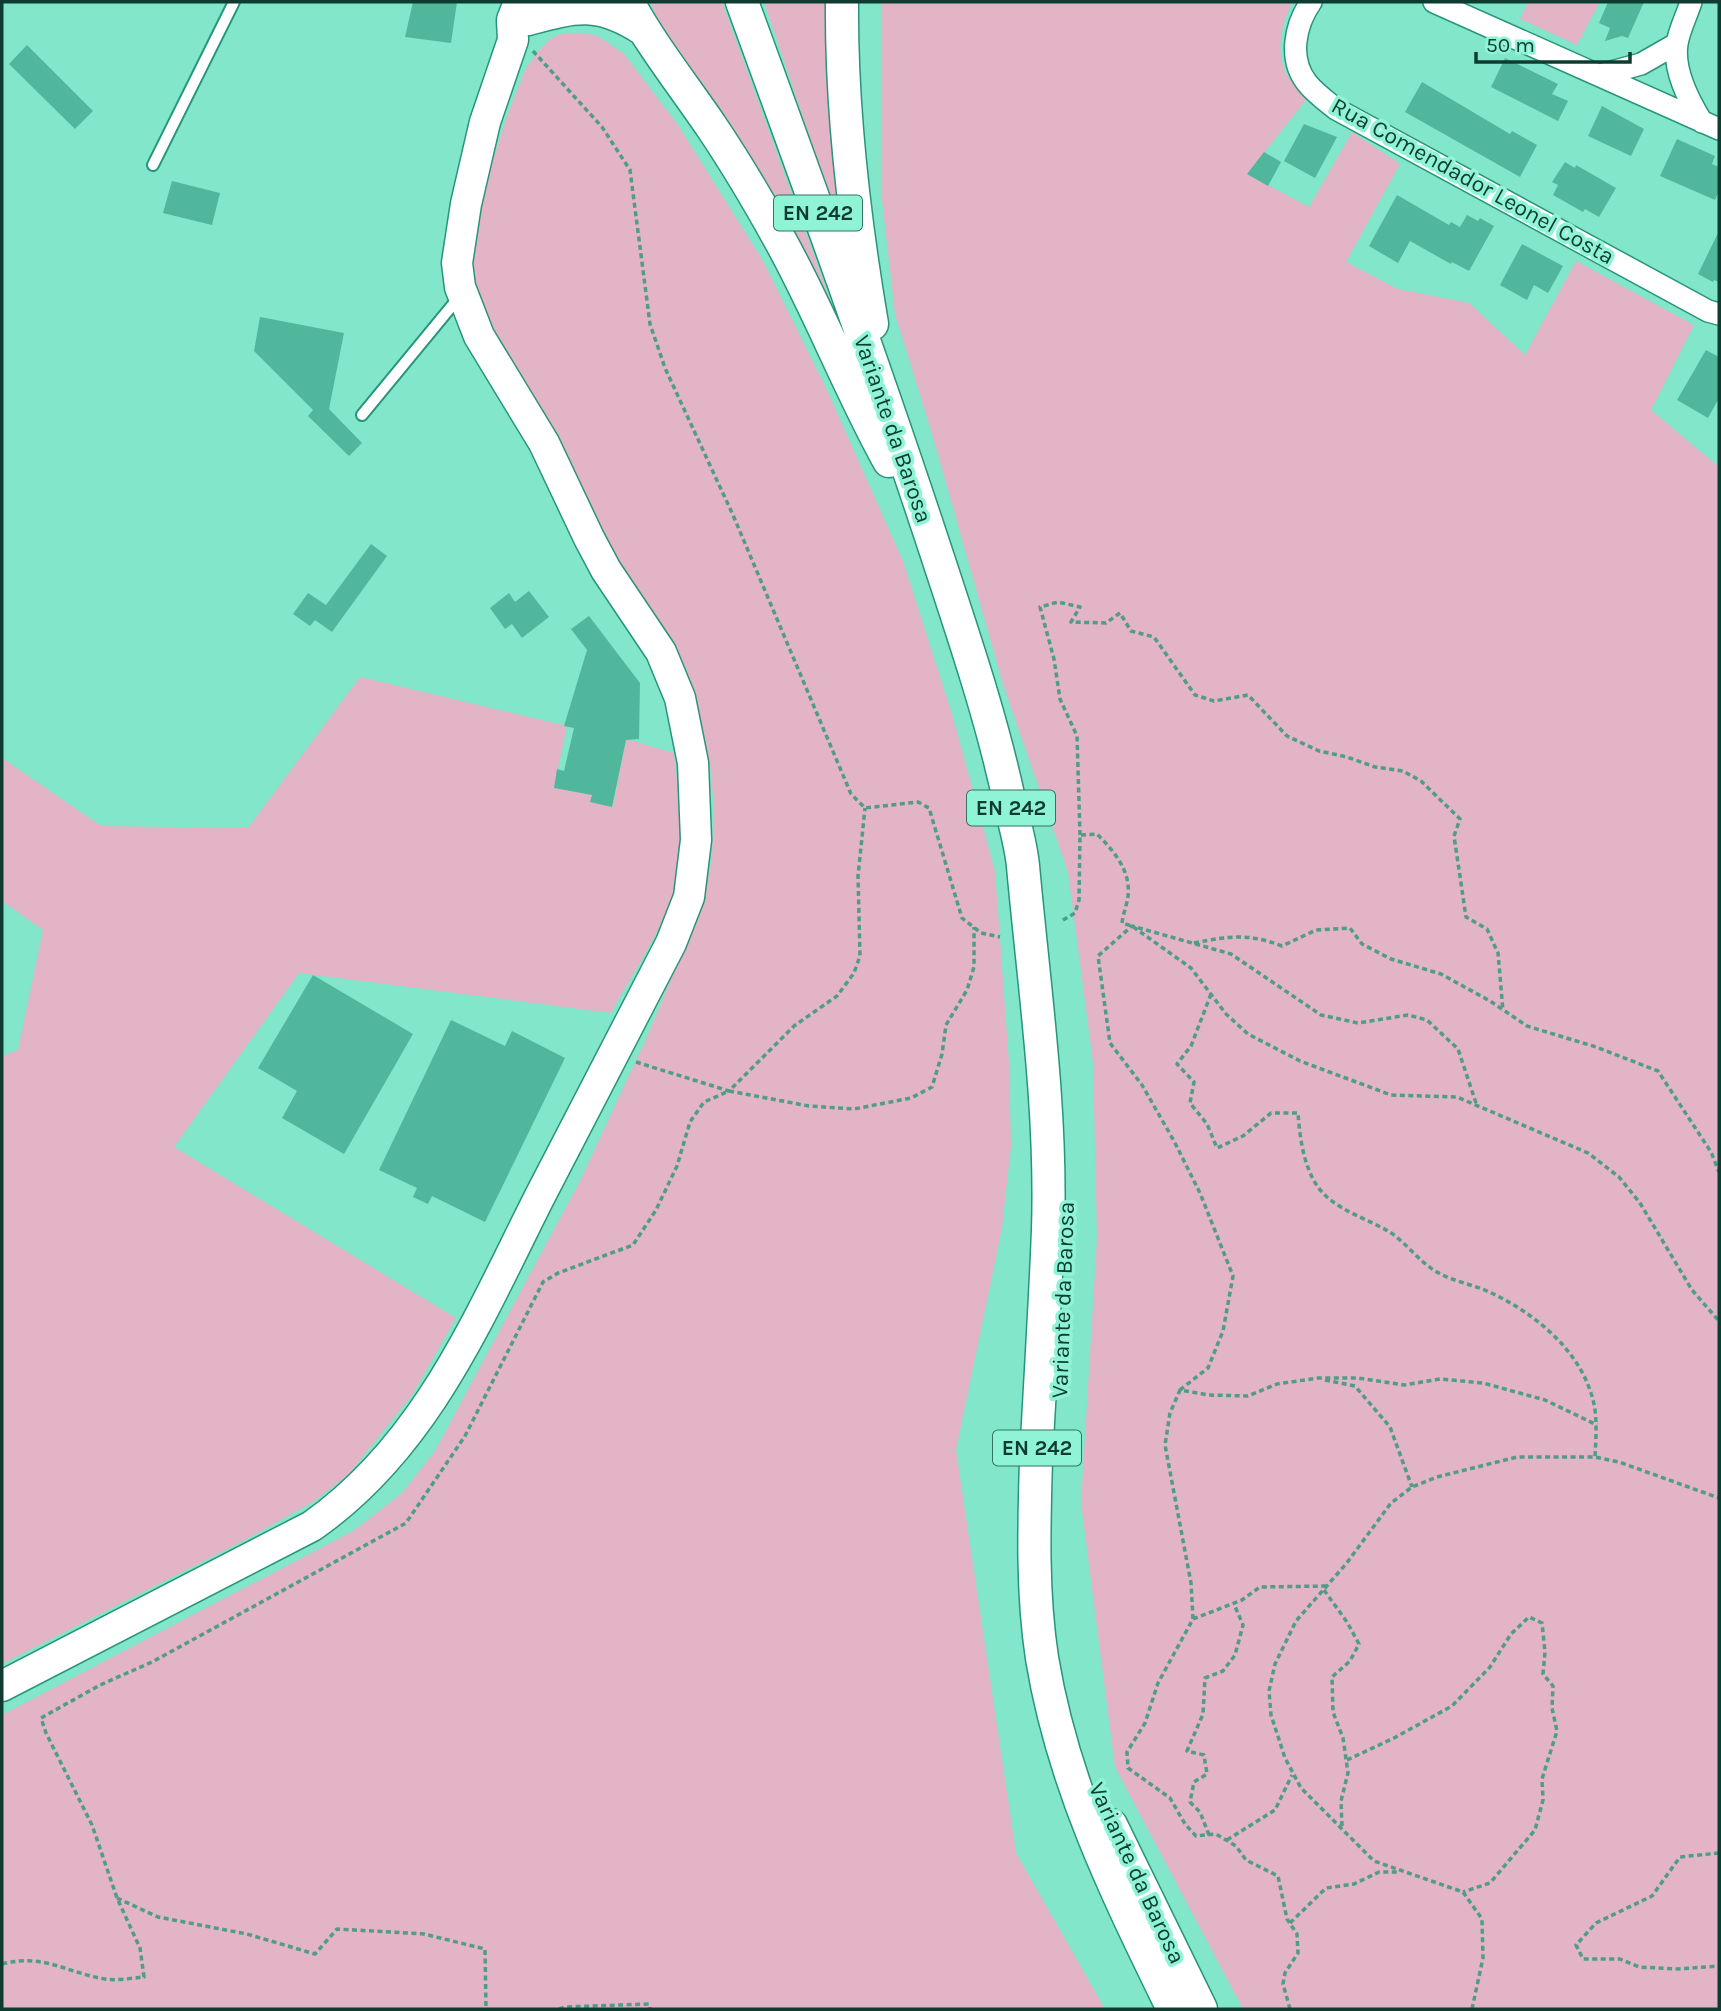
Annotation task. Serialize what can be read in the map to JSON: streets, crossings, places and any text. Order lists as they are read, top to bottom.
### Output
{
  "streets": {
    "main road": ["EN 242", "Variante da Barosa"],
    "street": ["Rua Comendador Leonel Costa"]
  },
  "scale_bar": "50 m"
}
